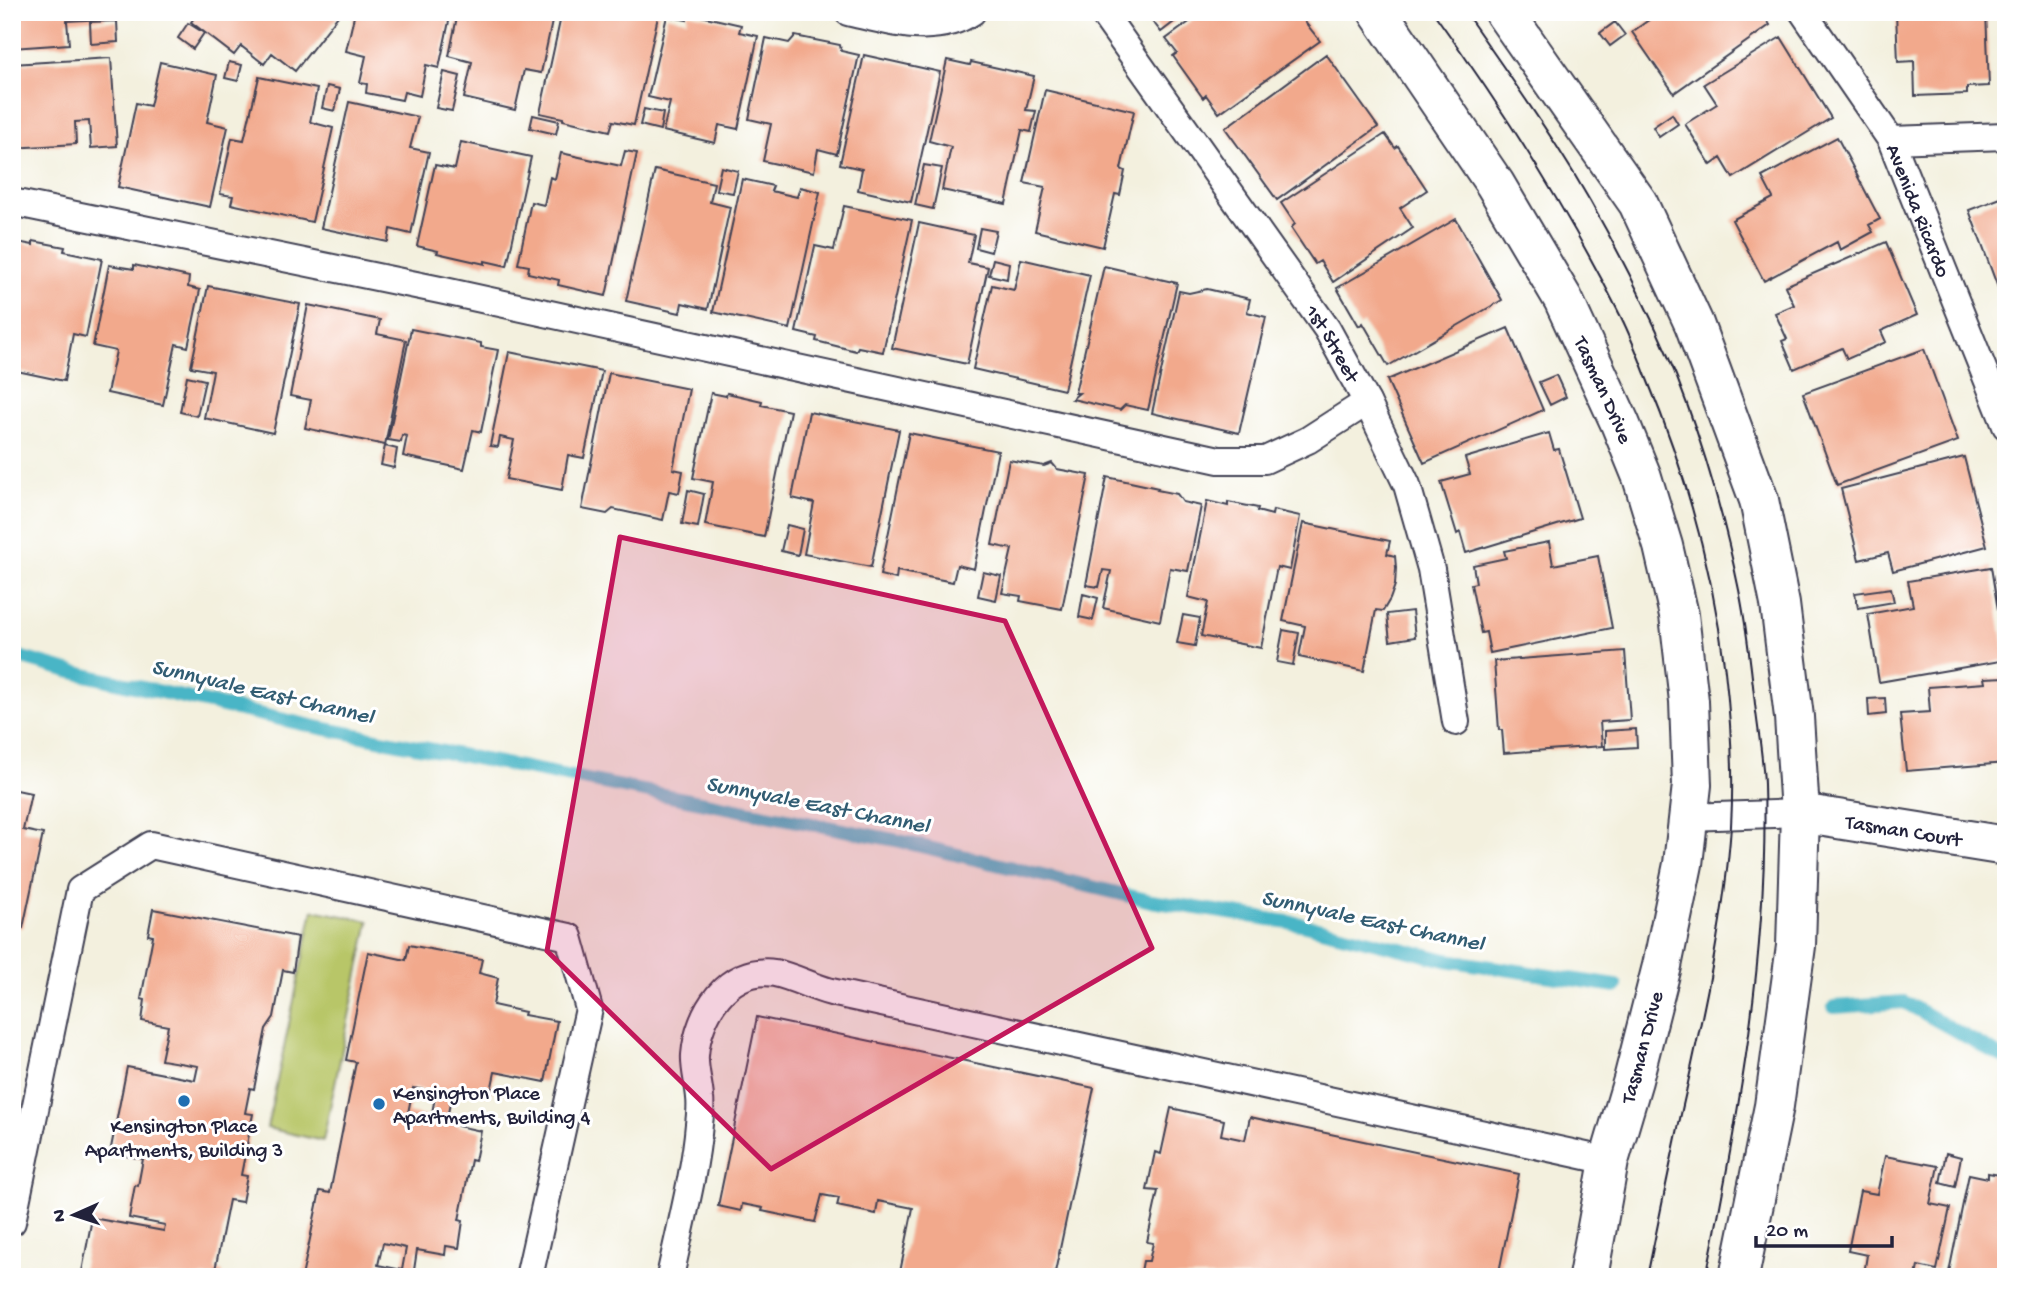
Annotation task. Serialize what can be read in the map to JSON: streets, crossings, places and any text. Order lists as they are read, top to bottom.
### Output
{
  "streets": {
    "street": ["Tasman Drive", "Tasman Court"],
    "lane": ["Avenida Ricardo", "1st Street"]
  },
  "water": ["Sunnyvale East Channel"],
  "places": ["Kensington Place Apartments, Building 3", "Kensington Place Apartments, Building 4"],
  "scale_bar": "20 m",
  "north": "left"
}
